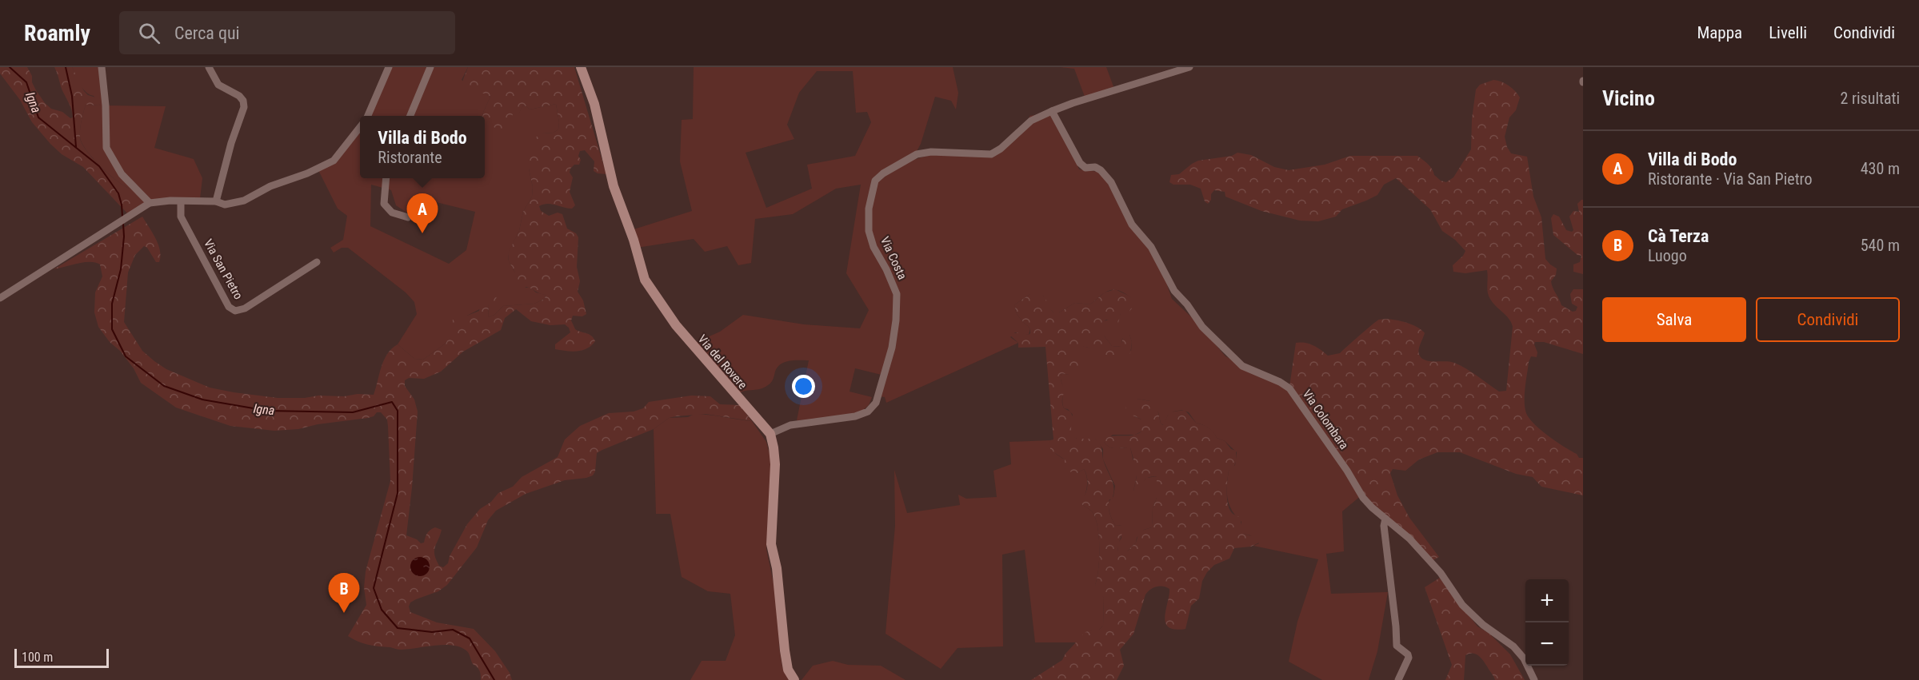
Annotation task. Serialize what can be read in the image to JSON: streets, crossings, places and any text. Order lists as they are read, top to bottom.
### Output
{
  "streets": {
    "street": [
      "Via Costa",
      "Via San Pietro",
      "Via del Rovere",
      "Via Colombara"
    ]
  },
  "crossings": [
    ["Via Costa", "Via del Rovere"],
    ["Via Costa", "Via Colombara"]
  ],
  "water": ["Igna"],
  "scale_bar": "100 m",
  "page": {
    "header": "Roamly",
    "search": "Cerca qui",
    "nav": ["Mappa", "Livelli", "Condividi"],
    "heading": ["Vicino", "2 risultati"],
    "popup": ["Villa di Bodo", "Ristorante"],
    "list": [
      {
        "mark": "A",
        "name": "Villa di Bodo",
        "note": "Ristorante · Via San Pietro",
        "value": "430 m"
      },
      {
        "mark": "B",
        "name": "Cà Terza",
        "note": "Luogo",
        "value": "540 m"
      }
    ],
    "pins": ["A", "B"],
    "buttons": ["Salva", "Condividi"],
    "map_buttons": ["+", "−"],
    "scale": "100 m"
  }
}
